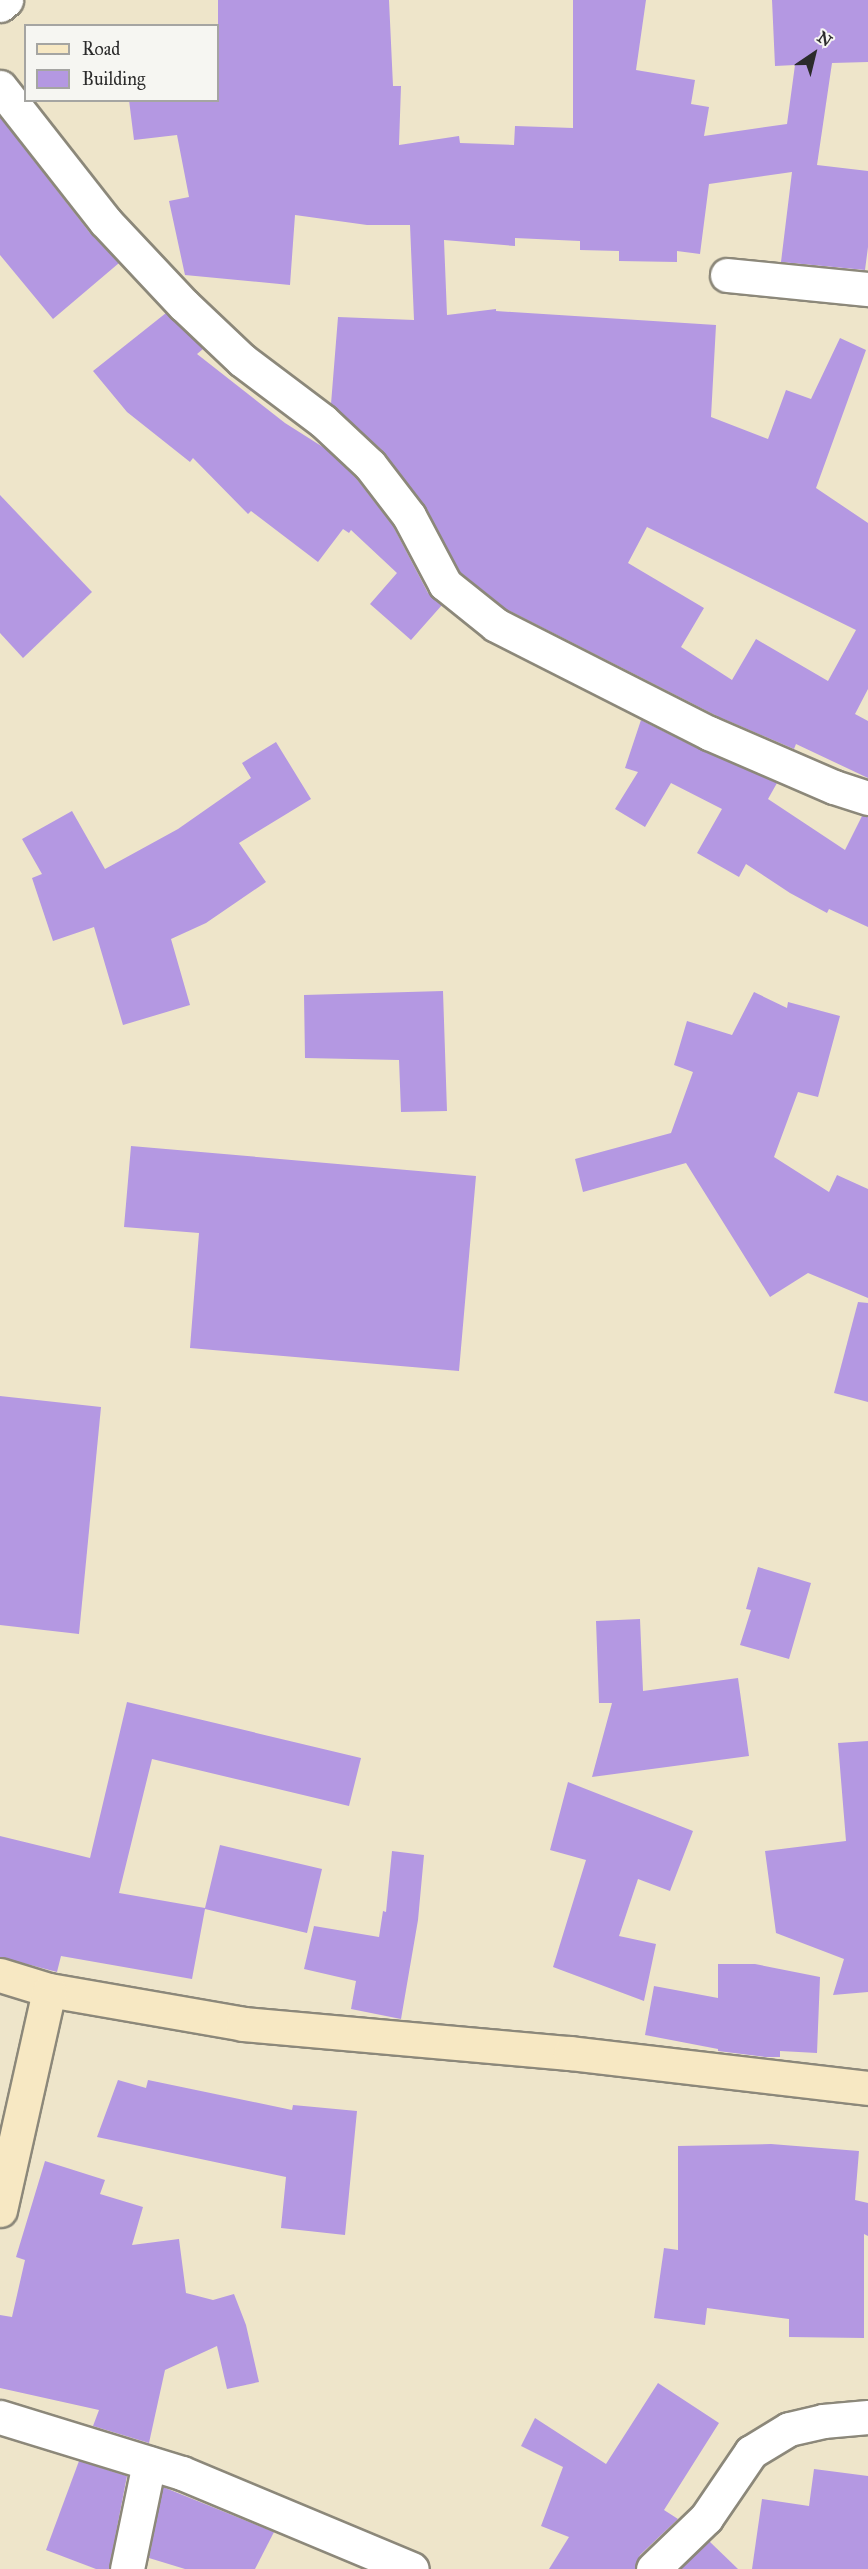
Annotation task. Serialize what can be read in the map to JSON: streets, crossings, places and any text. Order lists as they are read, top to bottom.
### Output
{
  "legend": ["Road", "Building"],
  "north": "top right"
}
